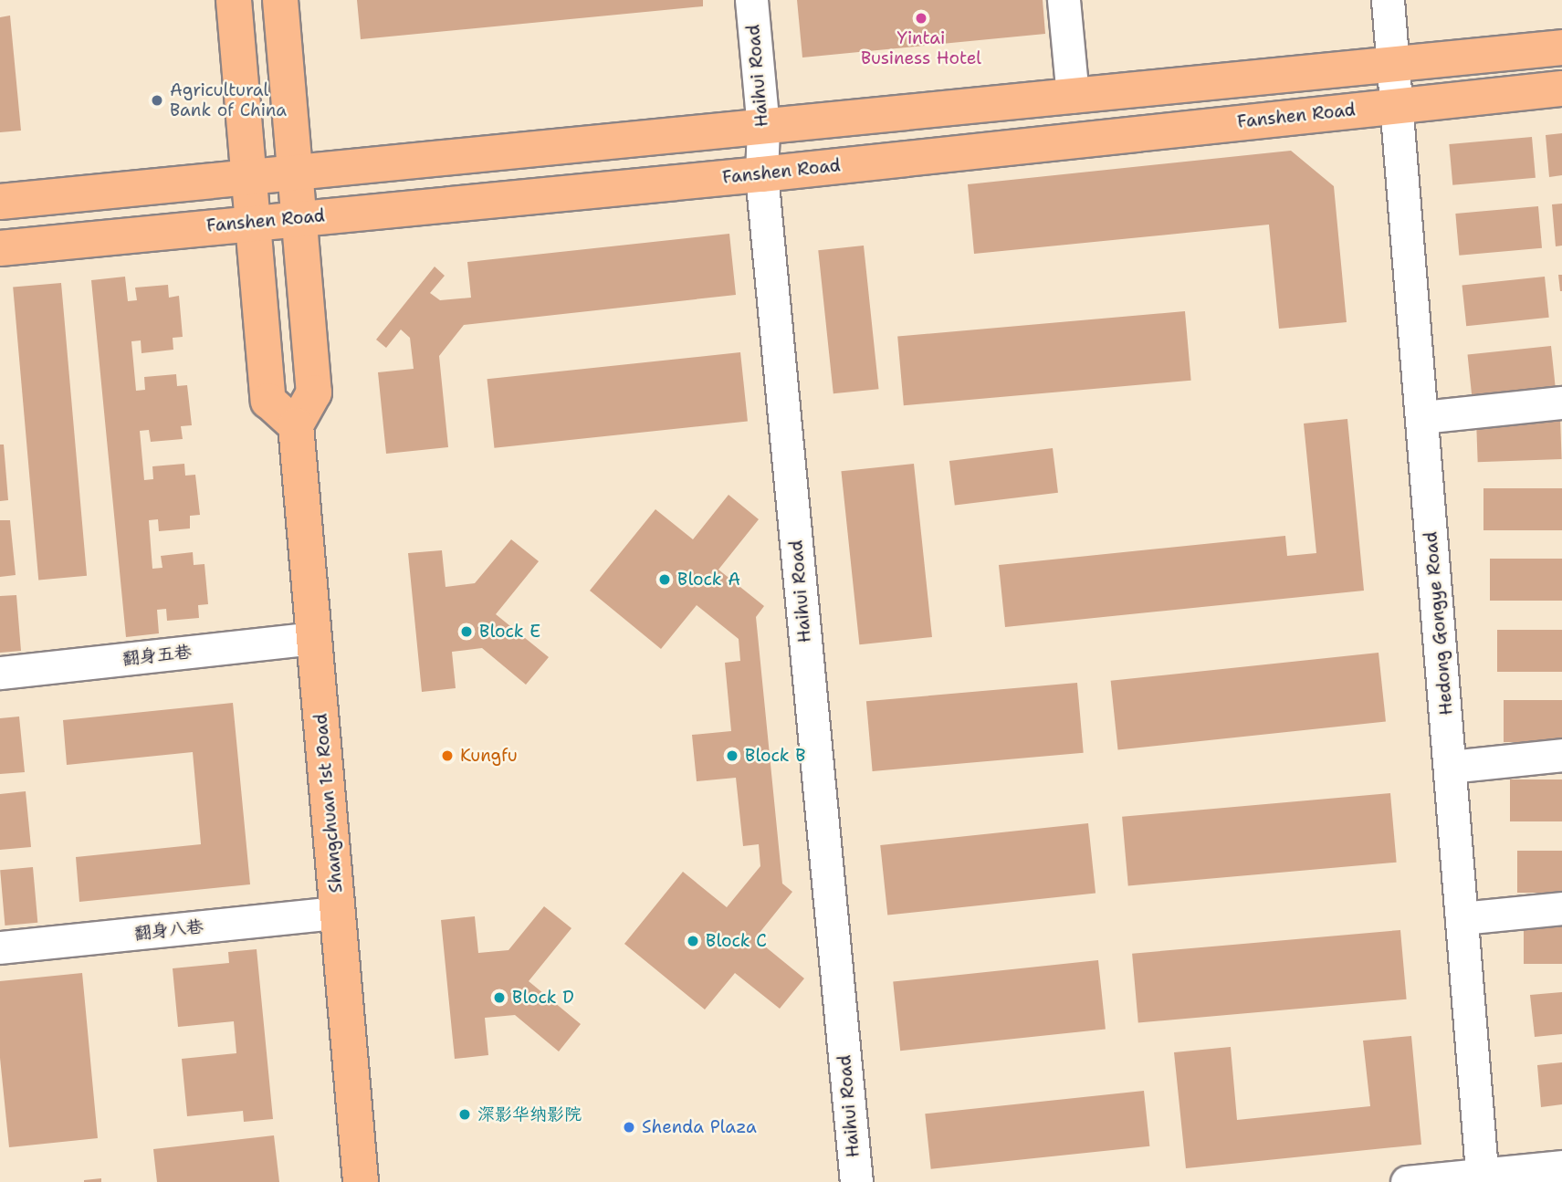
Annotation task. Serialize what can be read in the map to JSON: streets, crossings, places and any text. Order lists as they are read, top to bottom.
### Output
{
  "streets": {
    "main road": ["Fanshen Road", "Shangchuan 1st Road"],
    "street": [
      "Haihui Road",
      "Hedong Gongye Road",
      "翻身五巷",
      "翻身八巷"
    ]
  },
  "crossings": [
    ["Haihui Road", "Fanshen Road"],
    ["Fanshen Road", "Hedong Gongye Road"],
    ["翻身五巷", "Shangchuan 1st Road"],
    ["Shangchuan 1st Road", "翻身八巷"]
  ],
  "places": [
    "Yintai Business Hotel",
    "Agricultural Bank of China",
    "Block A",
    "Block E",
    "Kungfu",
    "Block B",
    "Block C",
    "Block D",
    "深影华纳影院",
    "Shenda Plaza"
  ]
}
